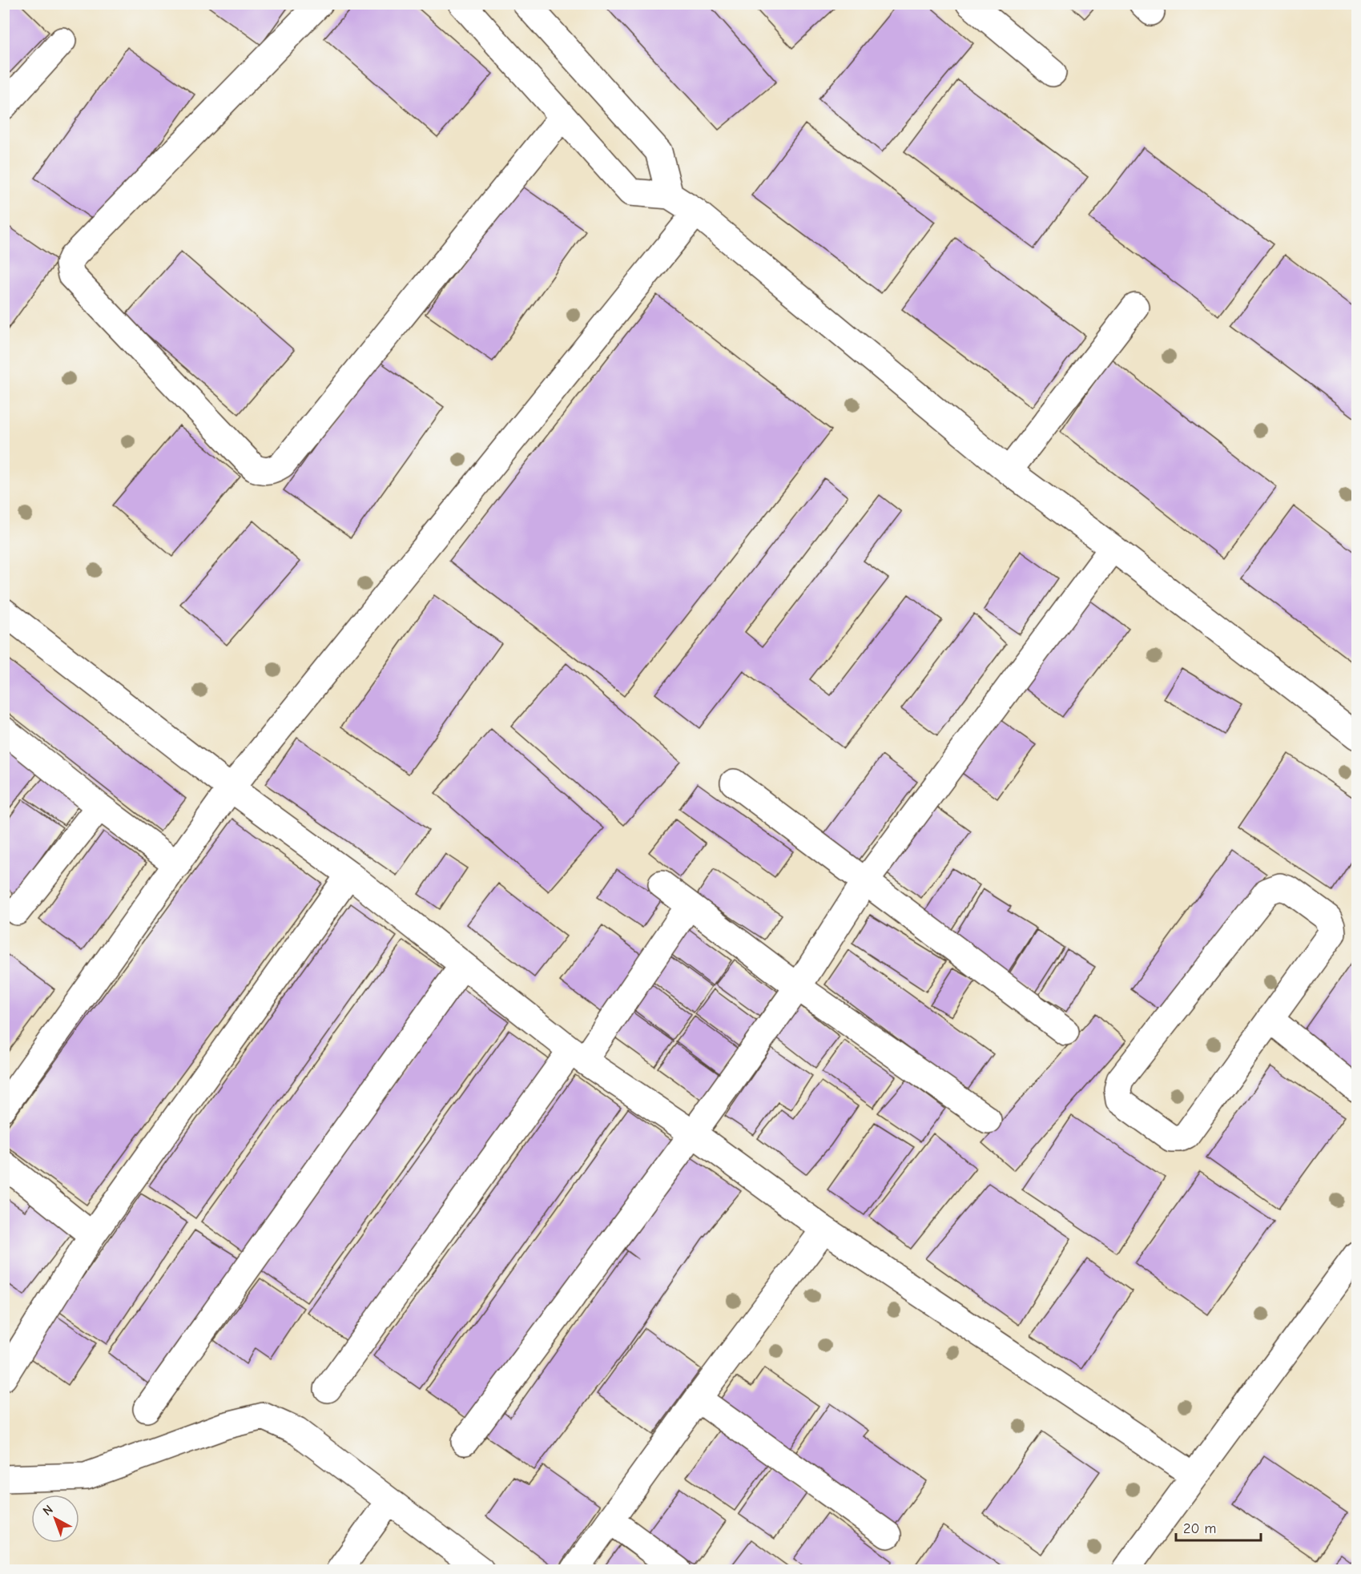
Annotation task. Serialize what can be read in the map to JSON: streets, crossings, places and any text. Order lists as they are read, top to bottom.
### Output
{
  "scale_bar": "20 m",
  "north": "top left"
}
